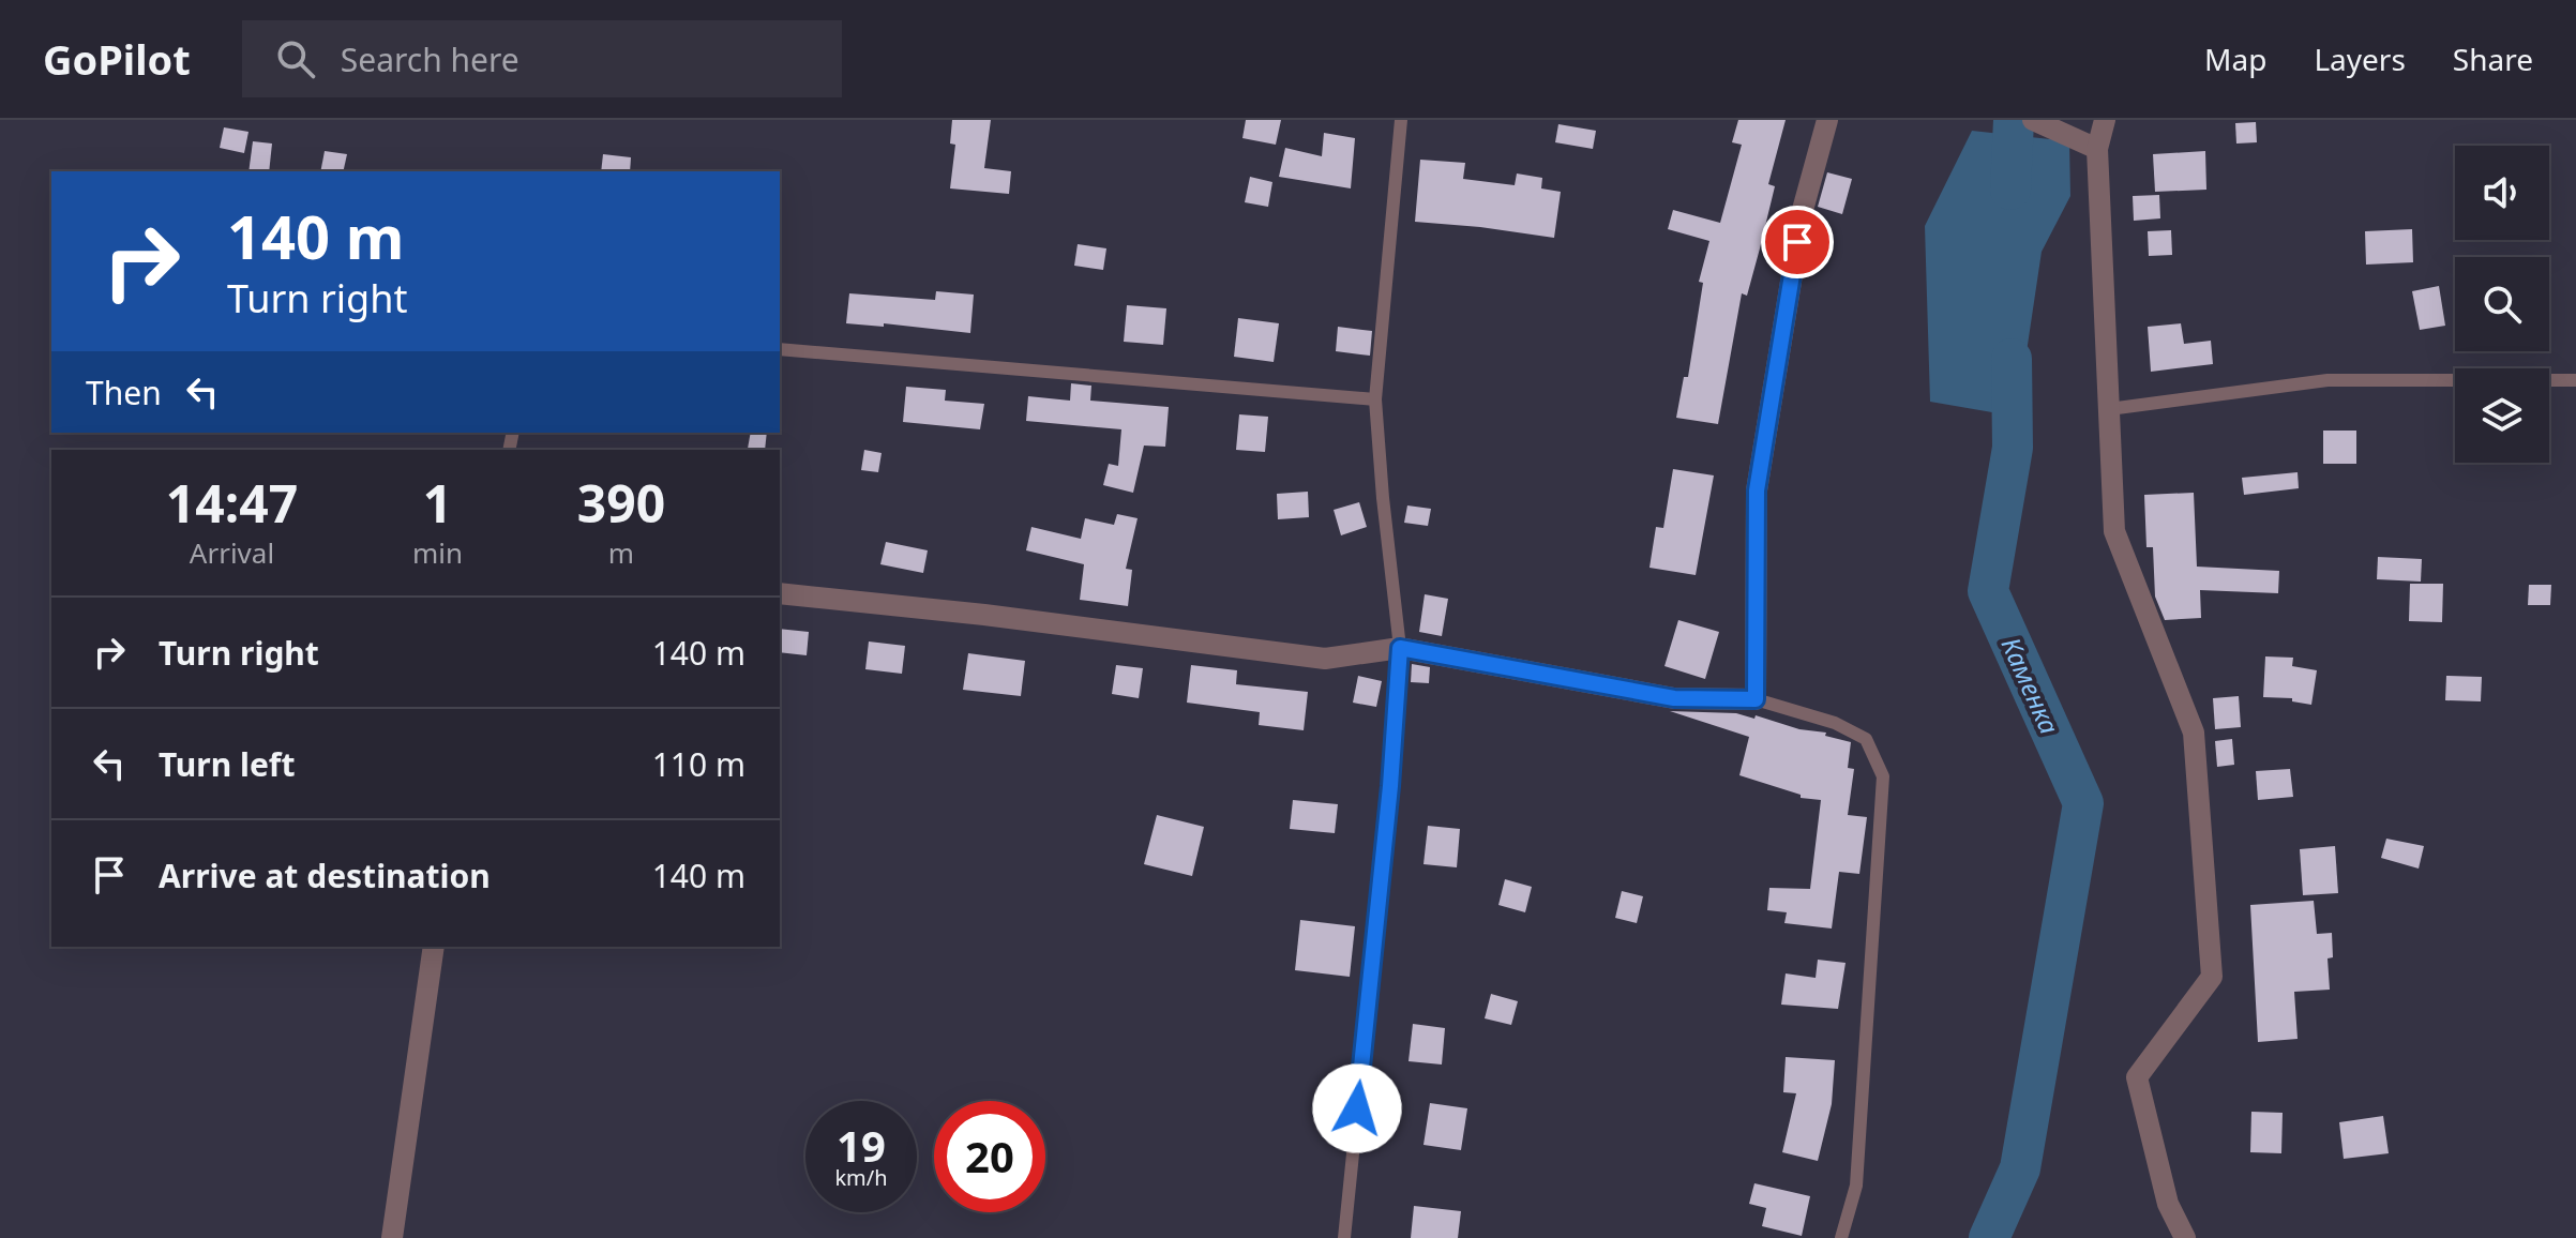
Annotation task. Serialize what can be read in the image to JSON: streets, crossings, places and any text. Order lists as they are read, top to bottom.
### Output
{
  "water": ["Каменка"],
  "page": {
    "header": "GoPilot",
    "search": "Search here",
    "nav": ["Map", "Layers", "Share"],
    "turn": ["140 m", "Turn right"],
    "then": "Then",
    "eta": [
      "14:47",
      "Arrival",
      "1",
      "min",
      "390",
      "m"
    ],
    "list": [
      {
        "name": "Turn right",
        "value": "140 m"
      },
      {
        "name": "Turn left",
        "value": "110 m"
      },
      {
        "name": "Arrive at destination",
        "value": "140 m"
      }
    ],
    "speed": "19 km/h",
    "limit": "20"
  }
}
